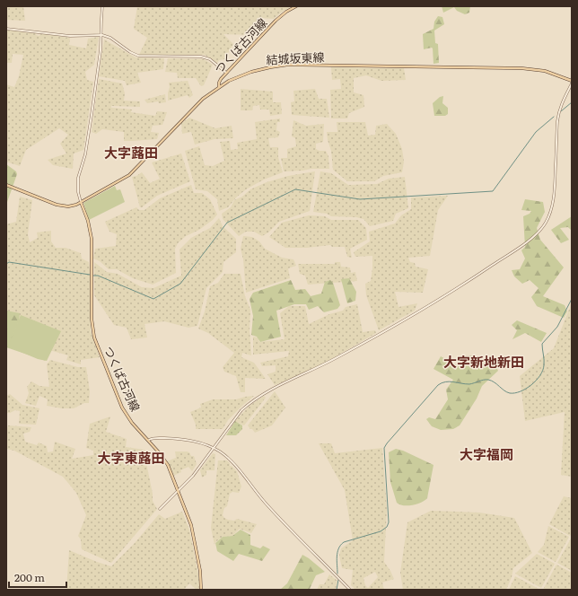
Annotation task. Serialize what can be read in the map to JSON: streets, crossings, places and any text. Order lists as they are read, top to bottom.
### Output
{
  "streets": {
    "main road": ["つくば古河線", "結城坂東線"]
  },
  "crossings": [
    ["つくば古河線", "結城坂東線"]
  ],
  "districts": [
    "大字蕗田",
    "大字新地新田",
    "大字福岡",
    "大字東蕗田"
  ],
  "scale_bar": "200 m"
}
